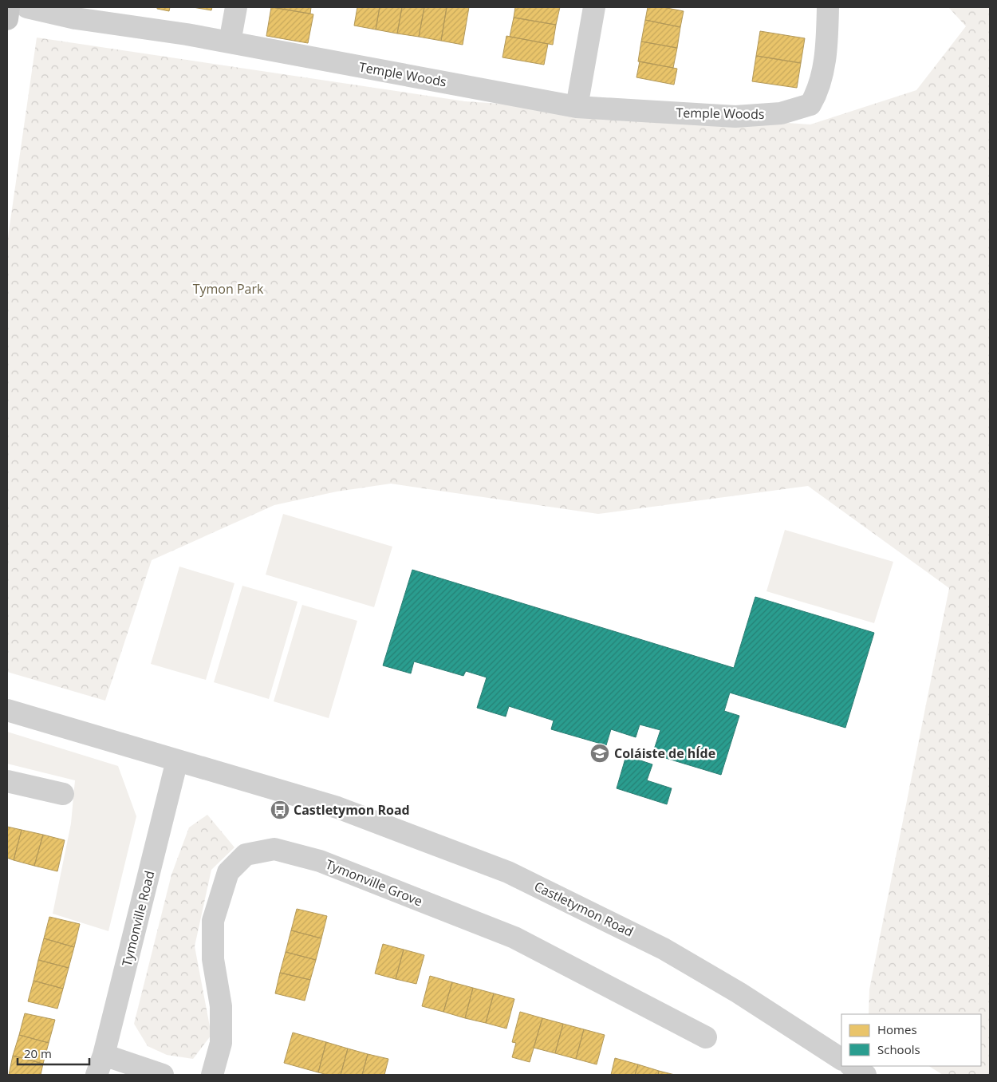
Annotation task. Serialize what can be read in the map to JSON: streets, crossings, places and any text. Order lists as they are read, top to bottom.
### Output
{
  "streets": {
    "street": [
      "Temple Woods",
      "Tymonville Grove",
      "Castletymon Road",
      "Tymonville Road"
    ]
  },
  "crossings": [
    ["Castletymon Road", "Tymonville Road"]
  ],
  "parks": ["Tymon Park"],
  "places": {
    "school or university": ["Coláiste de hÍde"],
    "bus stop": ["Castletymon Road"]
  },
  "legend": ["Homes", "Schools"],
  "scale_bar": "20 m"
}
